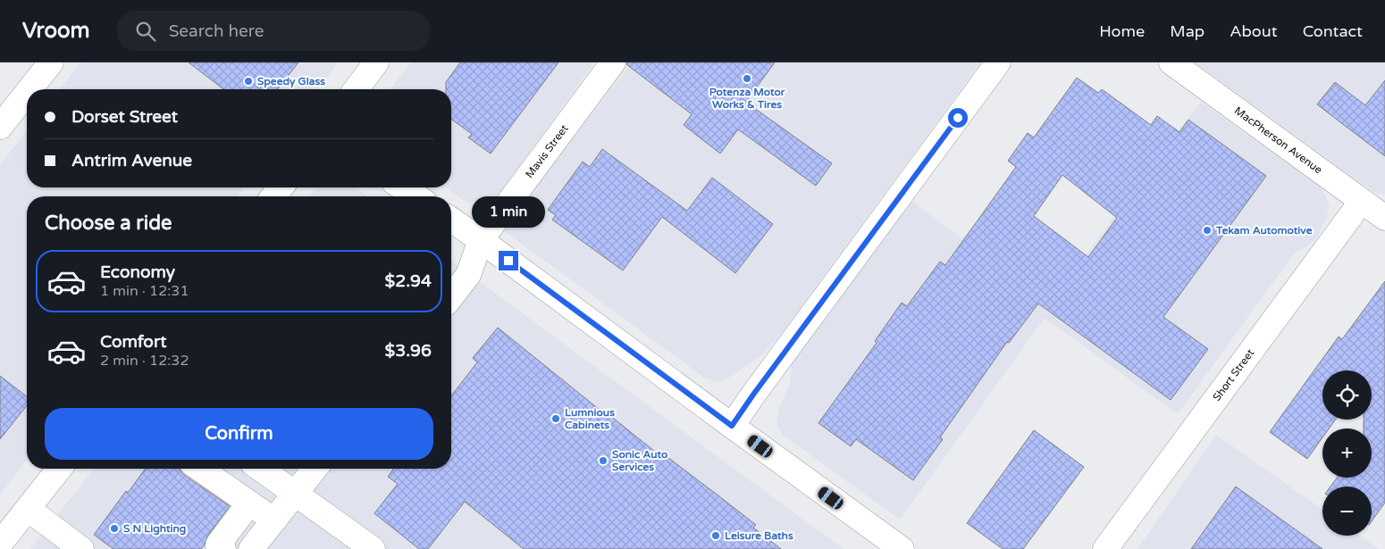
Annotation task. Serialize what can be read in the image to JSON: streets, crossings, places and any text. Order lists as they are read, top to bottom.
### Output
{
  "streets": {
    "street": ["MacPherson Avenue", "Mavis Street", "Short Street"]
  },
  "crossings": [
    ["MacPherson Avenue", "Short Street"]
  ],
  "places": [
    "Potenza Motor Works & Tires",
    "Speedy Glass",
    "Tekam Automotive",
    "Lumnious Cabinets",
    "Sonic Auto Services",
    "S N Lighting",
    "Leisure Baths"
  ],
  "page": {
    "header": "Vroom",
    "search": "Search here",
    "nav": [
      "Home",
      "Map",
      "About",
      "Contact"
    ],
    "banner": ["Dorset Street", "Antrim Avenue"],
    "bubble": "1 min",
    "heading": "Choose a ride",
    "list": [
      {
        "name": "Economy",
        "note": "1 min · 12:31",
        "value": "$2.94"
      },
      {
        "name": "Comfort",
        "note": "2 min · 12:32",
        "value": "$3.96"
      }
    ],
    "map_buttons": ["+", "−"],
    "buttons": "Confirm"
  }
}
